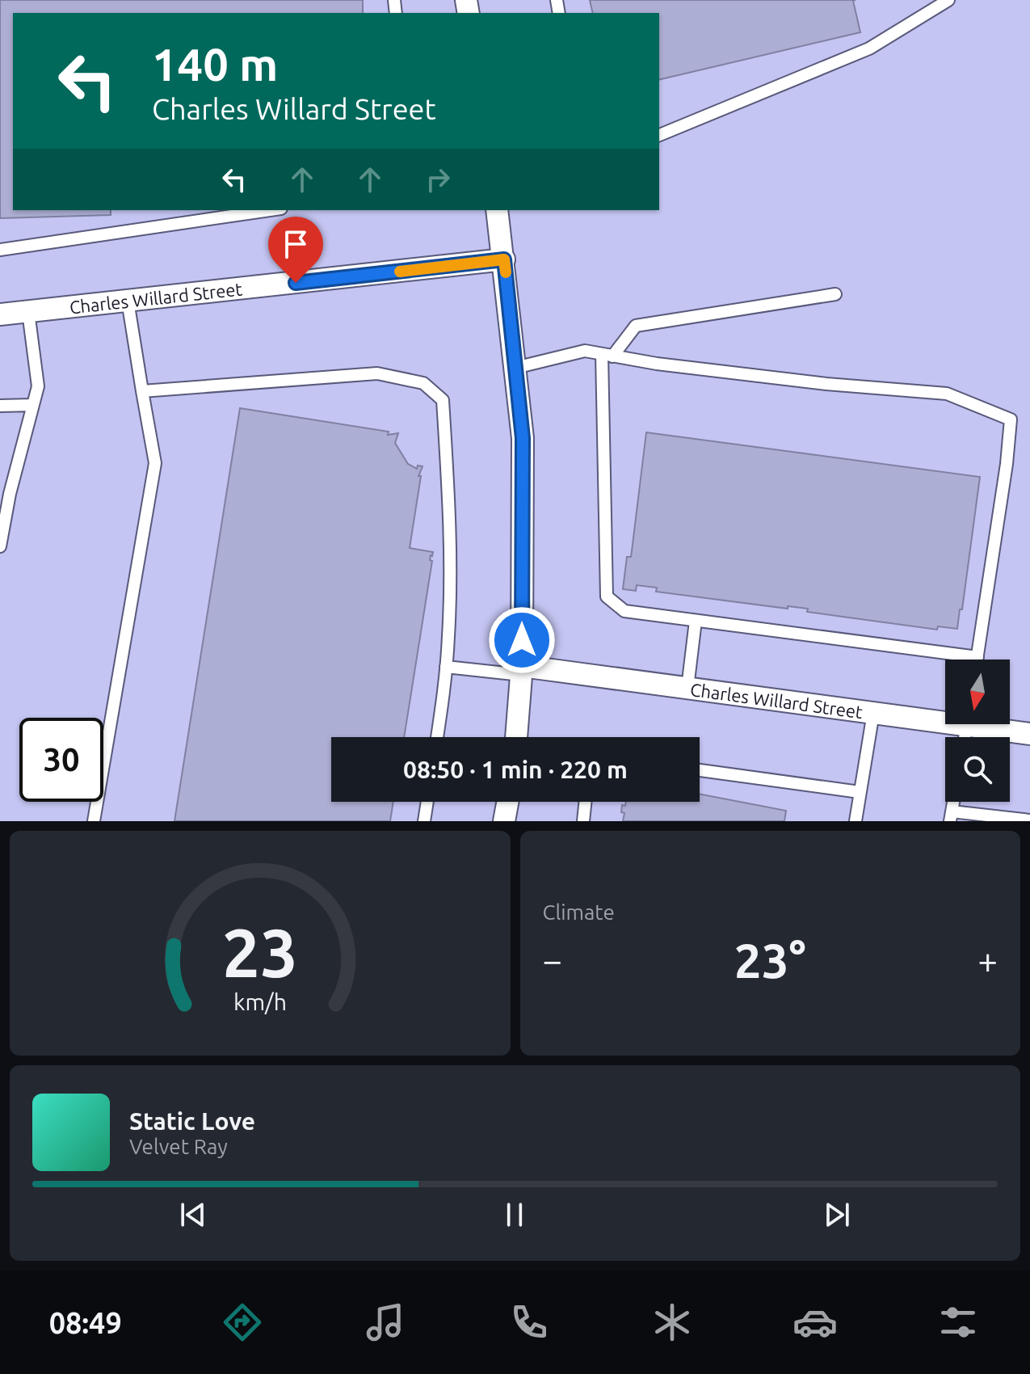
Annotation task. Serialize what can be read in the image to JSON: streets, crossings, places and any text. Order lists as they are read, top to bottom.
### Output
{
  "streets": {
    "street": ["Charles Willard Street"]
  },
  "north": "bottom",
  "page": {
    "turn": ["140 m", "Charles Willard Street"],
    "limit": "30",
    "trip": "08:50 · 1 min · 220 m",
    "tile": "Climate",
    "heat": ["−", "23°", "+"],
    "song": ["Static Love", "Velvet Ray"],
    "tabs": "08:49",
    "gauge": ["23", "km/h"]
  }
}
